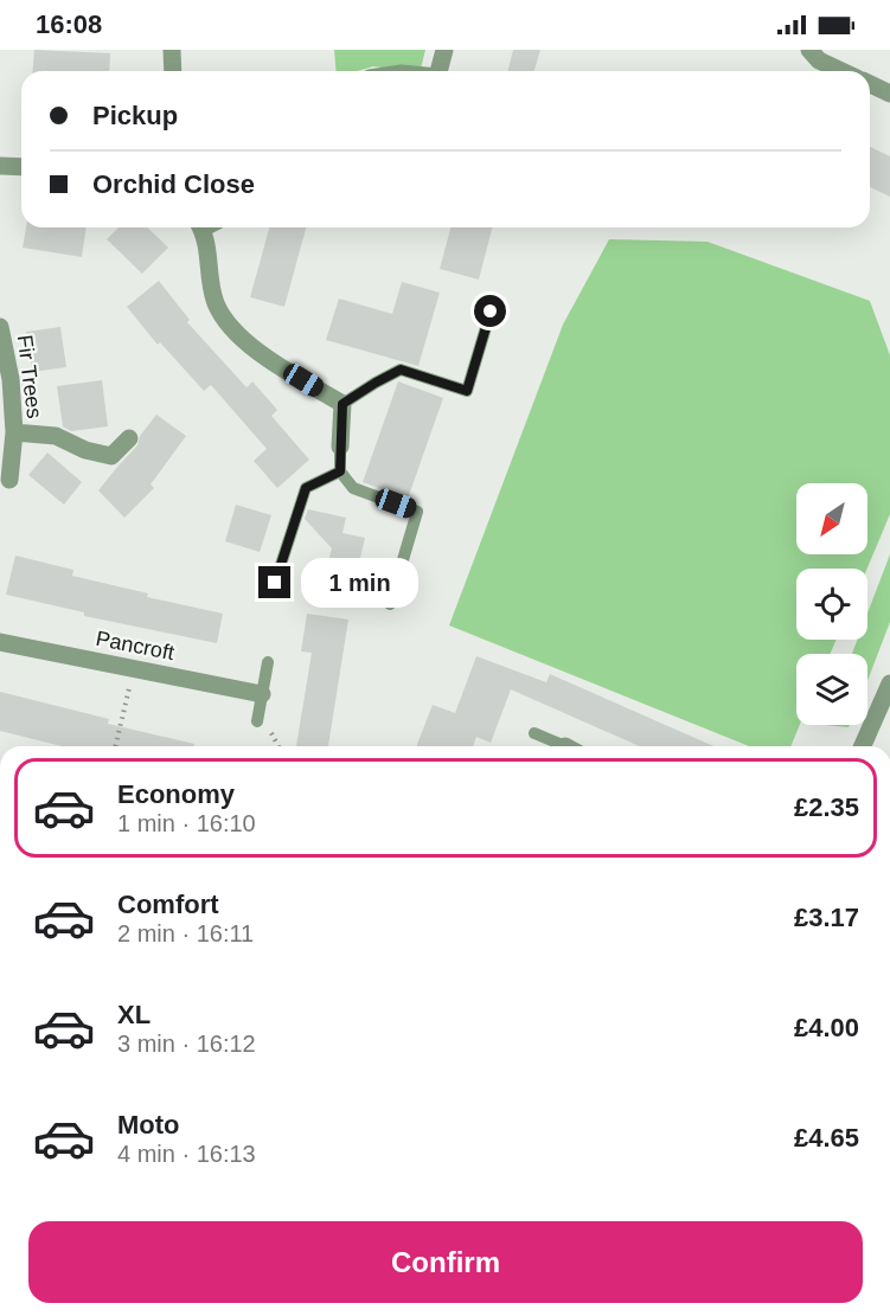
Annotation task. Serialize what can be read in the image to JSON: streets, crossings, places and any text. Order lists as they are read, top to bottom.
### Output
{
  "streets": {
    "street": ["Fir Trees", "Pancroft"]
  },
  "north": "bottom left",
  "page": {
    "status": "16:08",
    "banner": ["Pickup", "Orchid Close"],
    "bubble": "1 min",
    "list": [
      {
        "name": "Economy",
        "note": "1 min · 16:10",
        "value": "£2.35"
      },
      {
        "name": "Comfort",
        "note": "2 min · 16:11",
        "value": "£3.17"
      },
      {
        "name": "XL",
        "note": "3 min · 16:12",
        "value": "£4.00"
      },
      {
        "name": "Moto",
        "note": "4 min · 16:13",
        "value": "£4.65"
      }
    ],
    "buttons": "Confirm"
  }
}
